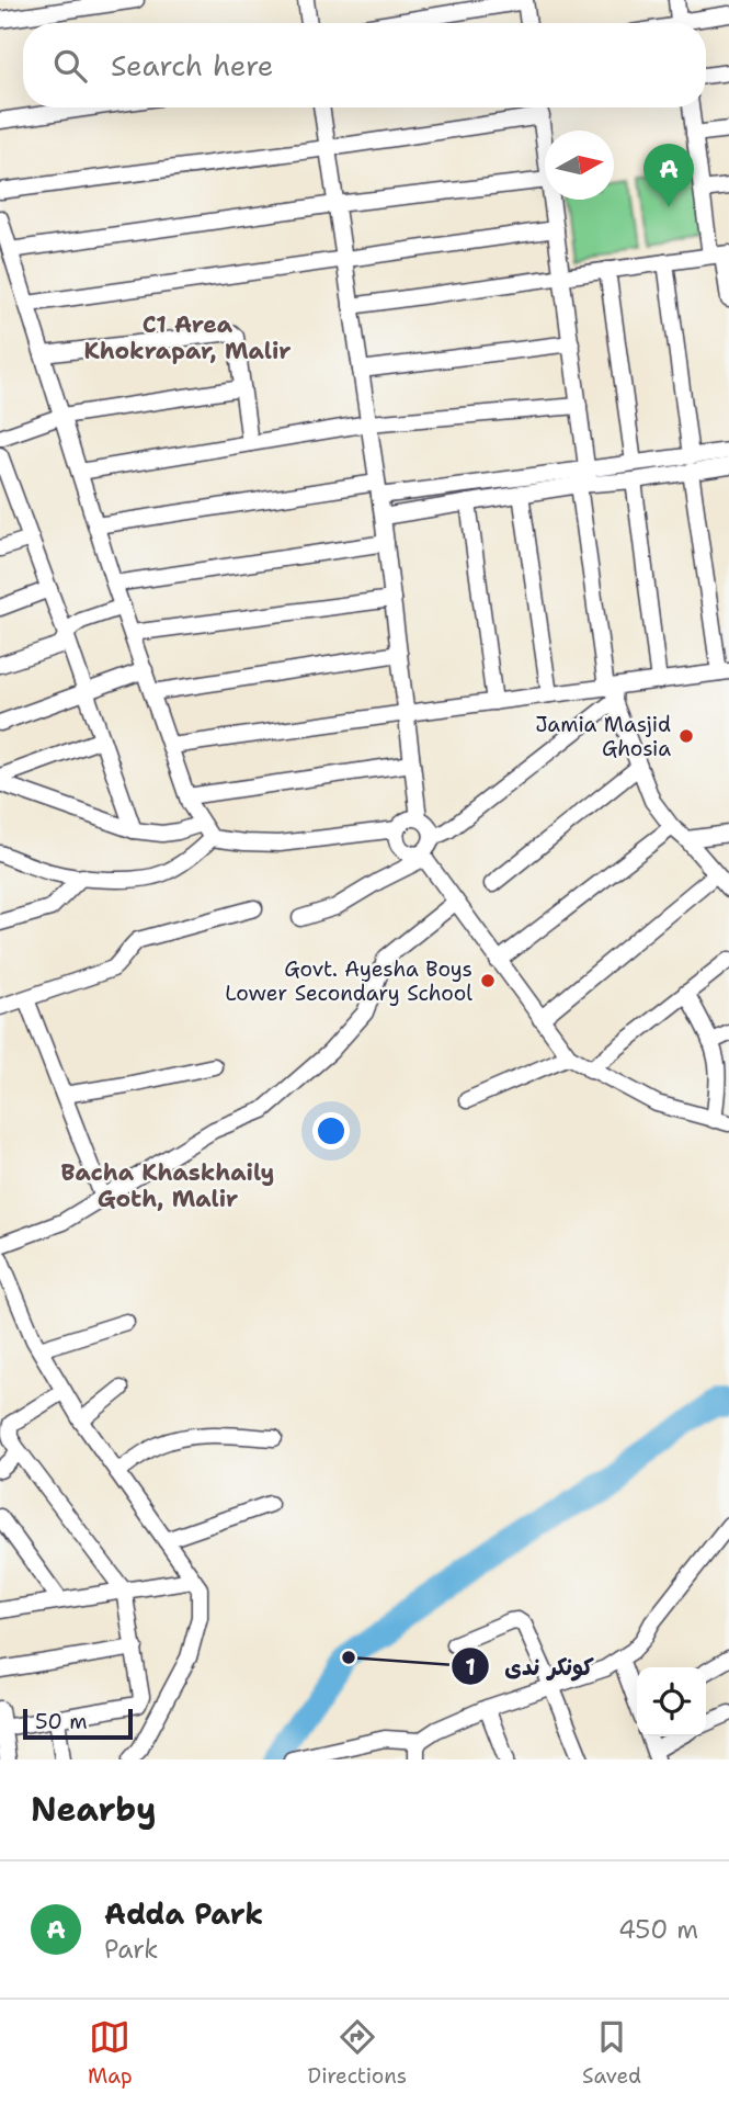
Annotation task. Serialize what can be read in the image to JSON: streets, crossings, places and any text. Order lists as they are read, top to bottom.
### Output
{
  "districts": ["C1 Area Khokrapar, Malir", "Bacha Khaskhaily Goth, Malir"],
  "places": ["Jamia Masjid Ghosia", "Govt. Ayesha Boys Lower Secondary School", "کونکر ندی"],
  "scale_bar": "50 m",
  "north": "right",
  "page": {
    "search": "Search here",
    "pins": "A",
    "scale": "50 m",
    "heading": "Nearby",
    "list": [
      {
        "mark": "A",
        "name": "Adda Park",
        "note": "Park",
        "value": "450 m"
      }
    ],
    "nav": ["Map", "Directions", "Saved"]
  }
}
